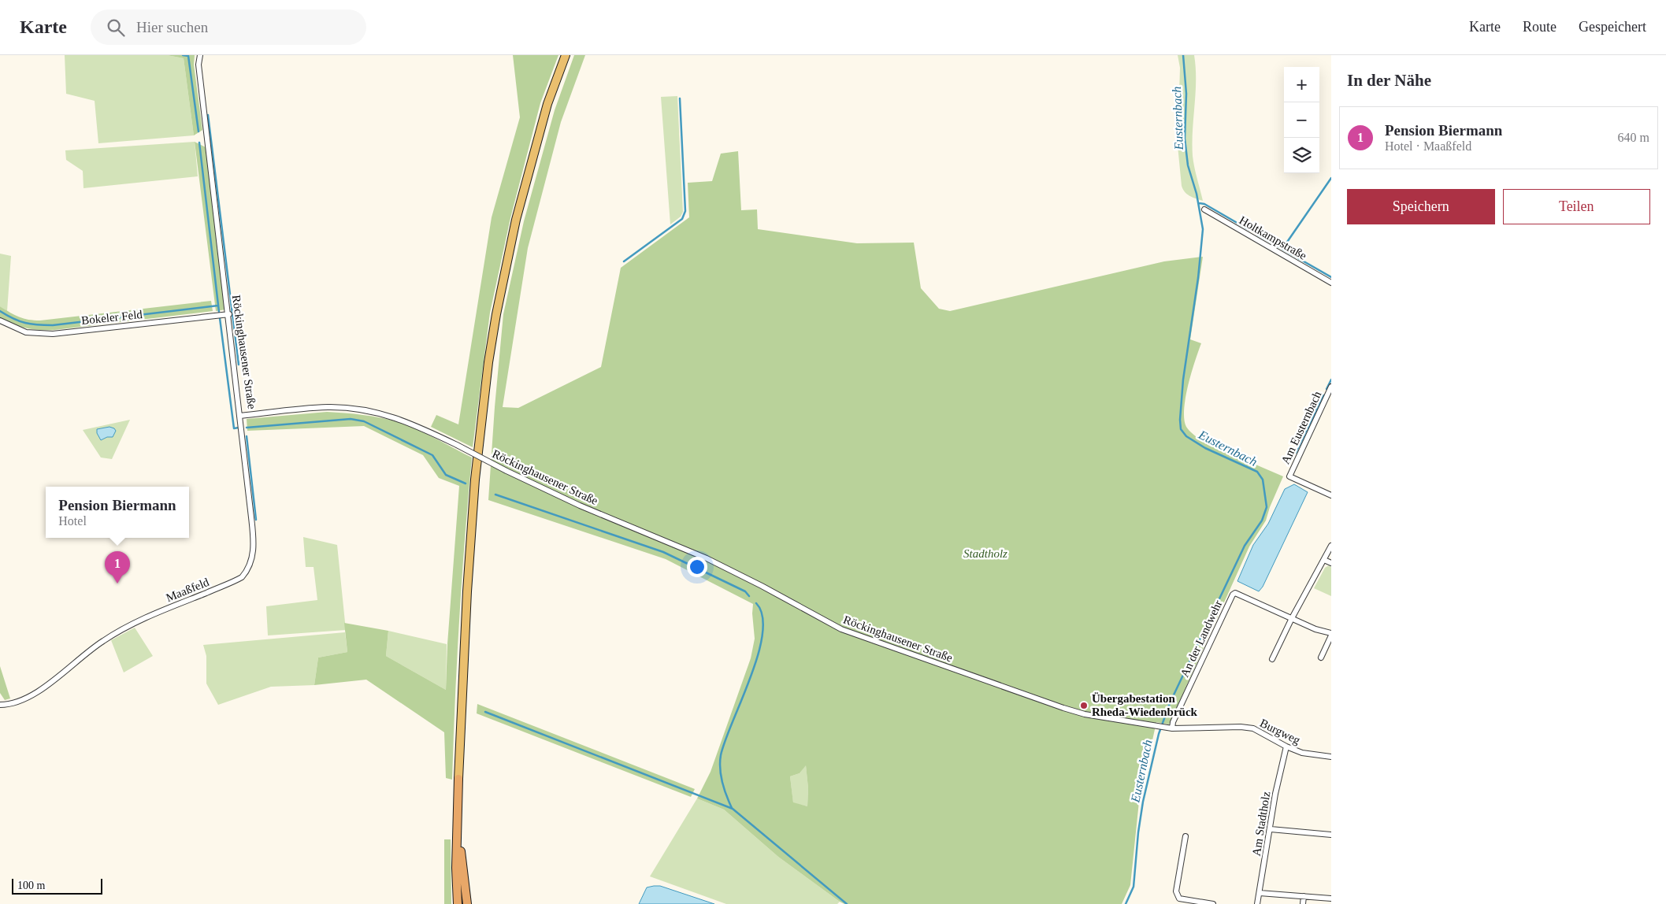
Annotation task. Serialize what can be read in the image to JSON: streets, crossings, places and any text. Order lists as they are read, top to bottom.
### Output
{
  "streets": {
    "street": [
      "Holtkampstraße",
      "Bokeler Feld",
      "Röckinghausener Straße",
      "Am Eusternbach",
      "Maaßfeld",
      "An der Landwehr",
      "Burgweg",
      "Am Stadtholz"
    ]
  },
  "crossings": [
    ["Bokeler Feld", "Röckinghausener Straße"],
    ["Röckinghausener Straße", "Maaßfeld"],
    ["Röckinghausener Straße", "An der Landwehr"],
    ["Röckinghausener Straße", "Burgweg"],
    ["An der Landwehr", "Burgweg"],
    ["Burgweg", "Am Stadtholz"]
  ],
  "water": ["Eusternbach"],
  "parks": ["Stadtholz"],
  "places": ["Übergabestation Rheda-Wiedenbrück"],
  "scale_bar": "100 m",
  "page": {
    "header": "Karte",
    "search": "Hier suchen",
    "nav": ["Karte", "Route", "Gespeichert"],
    "heading": "In der Nähe",
    "map_buttons": ["+", "−"],
    "list": [
      {
        "mark": "1",
        "name": "Pension Biermann",
        "note": "Hotel · Maaßfeld",
        "value": "640 m"
      }
    ],
    "buttons": ["Speichern", "Teilen"],
    "popup": ["Pension Biermann", "Hotel"],
    "pins": "1",
    "scale": "100 m"
  }
}
